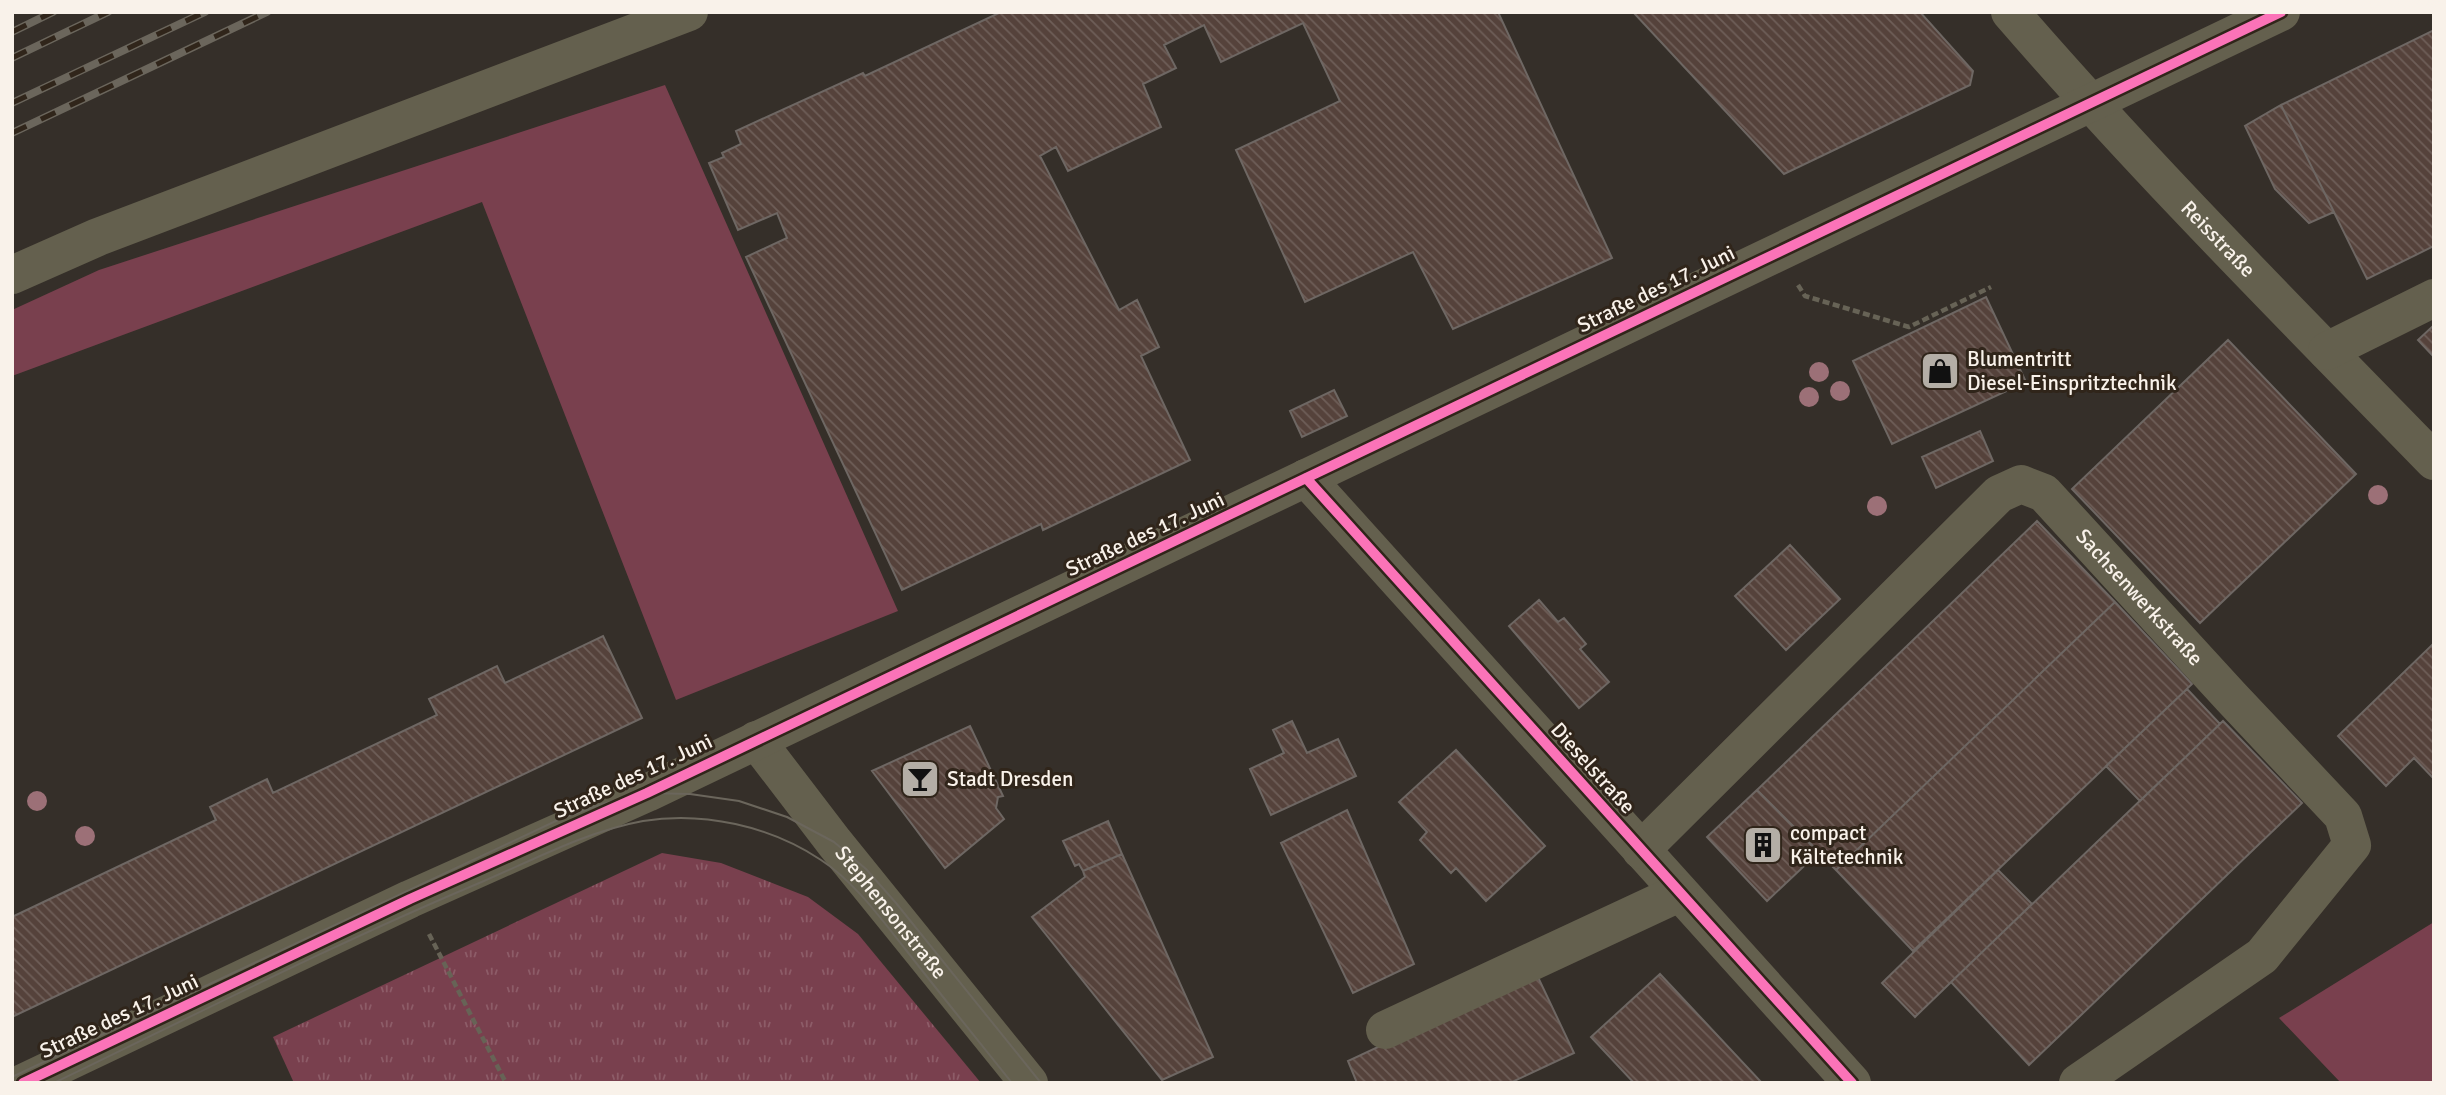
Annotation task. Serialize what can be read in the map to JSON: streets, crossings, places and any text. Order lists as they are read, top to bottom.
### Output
{
  "streets": {
    "street": [
      "Reisstraße",
      "Straße des 17. Juni",
      "Sachsenwerkstraße",
      "Dieselstraße",
      "Stephensonstraße"
    ]
  },
  "crossings": [
    ["Reisstraße", "Straße des 17. Juni"],
    ["Straße des 17. Juni", "Dieselstraße"],
    ["Straße des 17. Juni", "Stephensonstraße"],
    ["Sachsenwerkstraße", "Dieselstraße"]
  ],
  "places": {
    "shop": ["Blumentritt Diesel-Einspritztechnik"],
    "bar": ["Stadt Dresden"],
    "building": ["compact Kältetechnik"]
  }
}
